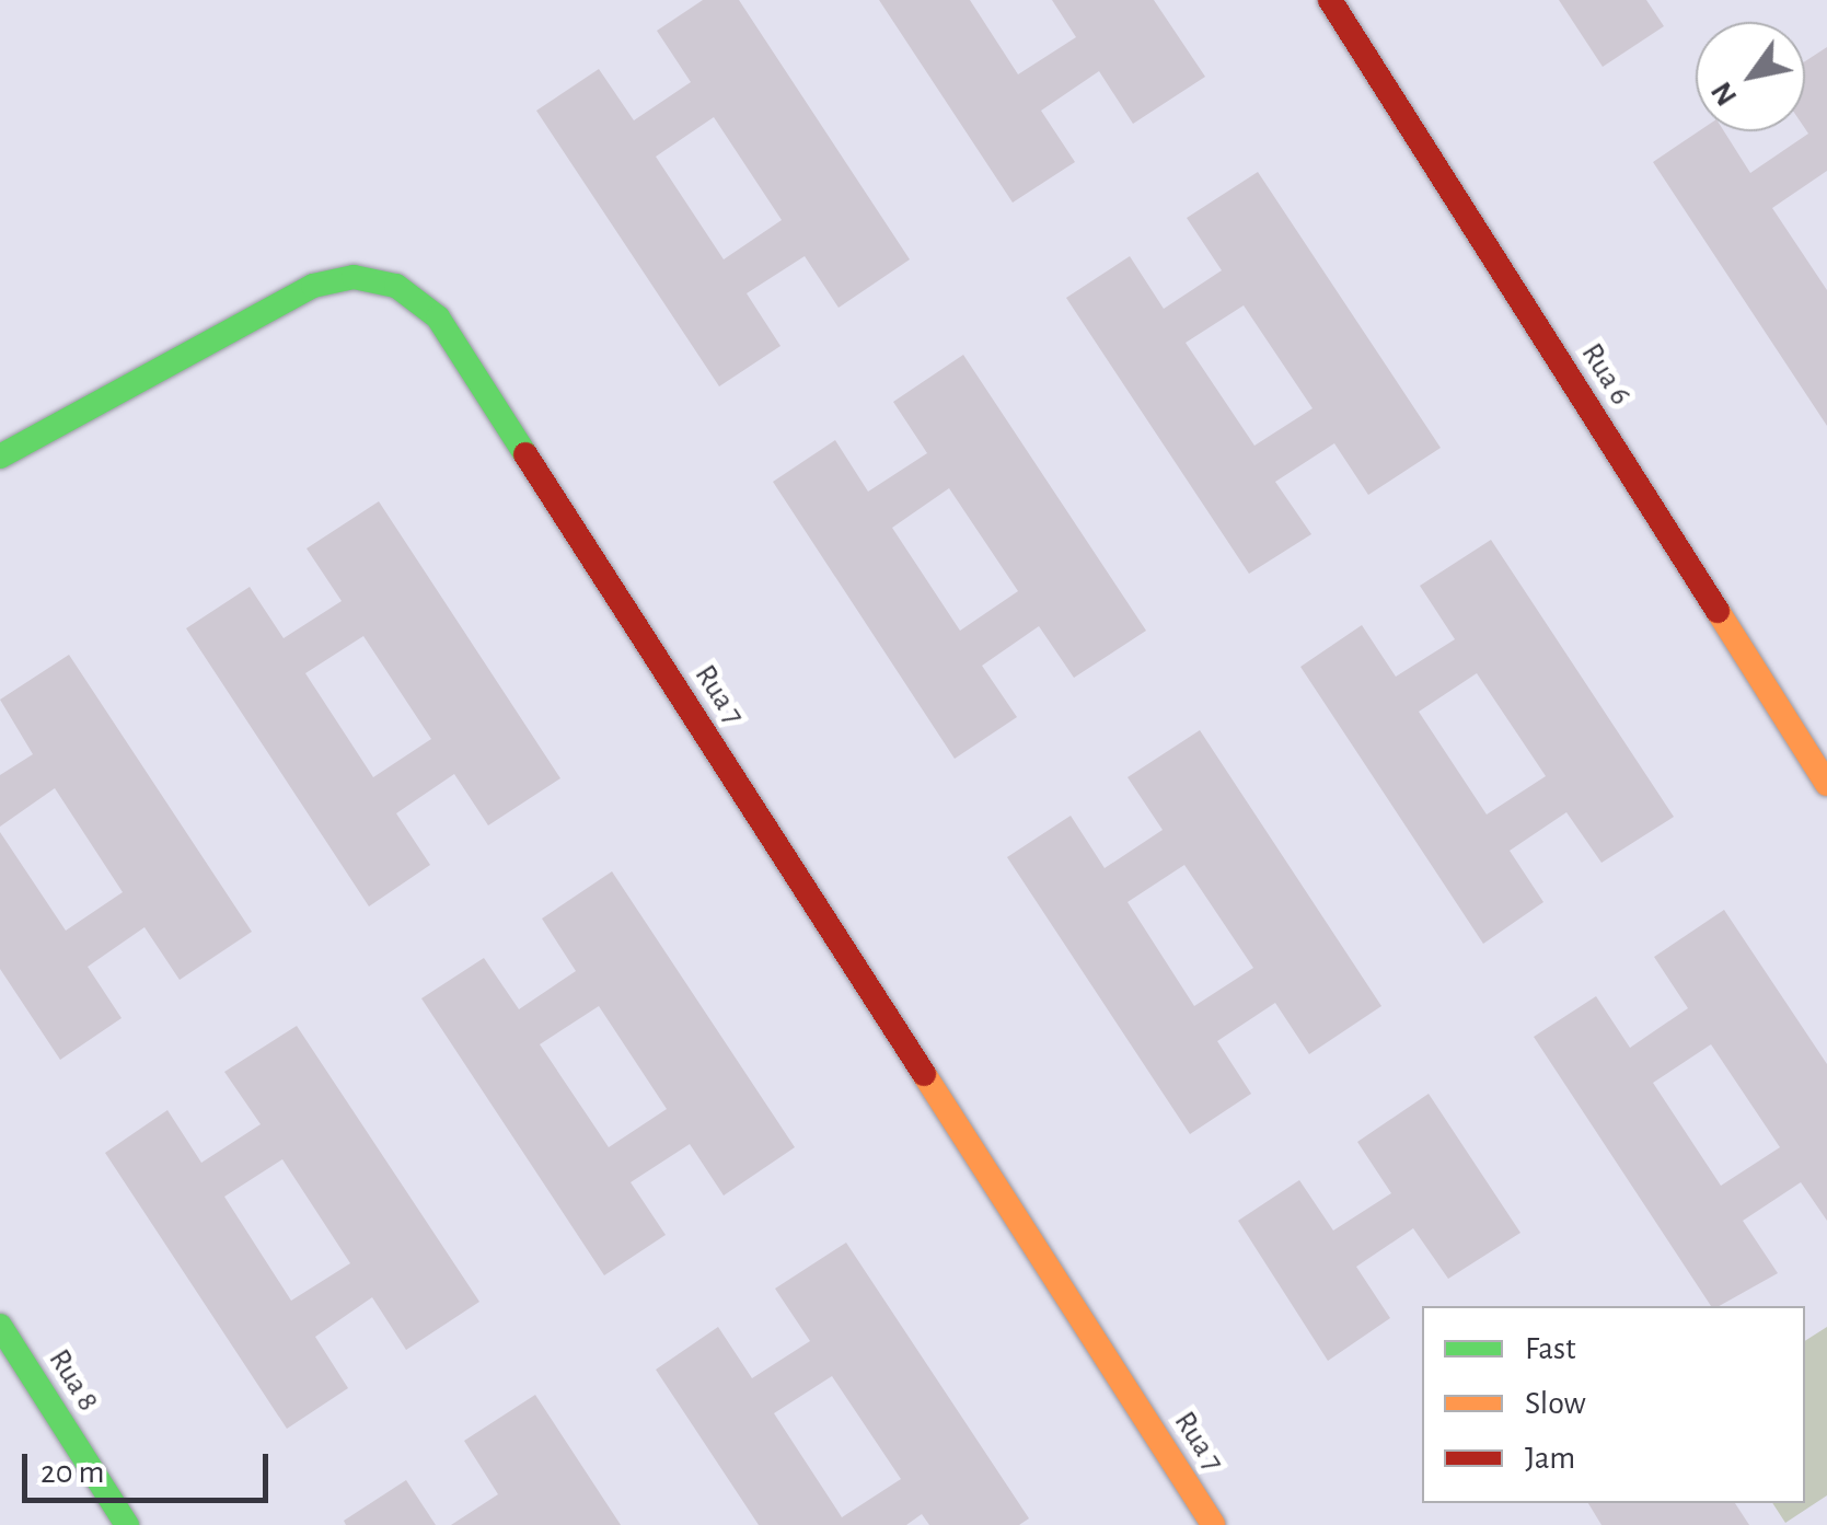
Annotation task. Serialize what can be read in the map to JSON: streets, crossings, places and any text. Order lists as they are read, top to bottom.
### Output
{
  "streets": {
    "street": ["Rua 6", "Rua 7", "Rua 8"]
  },
  "legend": ["Fast", "Slow", "Jam"],
  "scale_bar": "20 m",
  "north": "bottom left"
}
